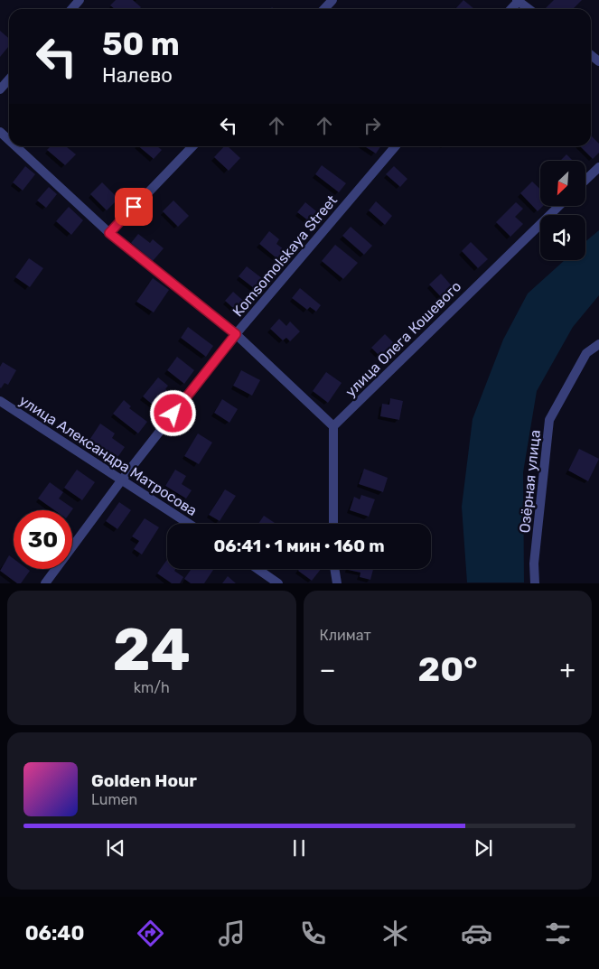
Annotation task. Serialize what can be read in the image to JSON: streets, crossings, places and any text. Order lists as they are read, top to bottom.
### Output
{
  "streets": {
    "street": [
      "Komsomolskaya Street",
      "улица Олега Кошевого",
      "улица Александра Матросова",
      "Озёрная улица"
    ]
  },
  "crossings": [
    ["Komsomolskaya Street", "улица Александра Матросова"]
  ],
  "north": "bottom left",
  "page": {
    "turn": ["50 m", "Налево"],
    "limit": "30",
    "trip": "06:41 · 1 мин · 160 m",
    "tile": [
      ["24", "km/h"],
      "Климат"
    ],
    "heat": ["−", "20°", "+"],
    "song": ["Golden Hour", "Lumen"],
    "tabs": "06:40"
  }
}
